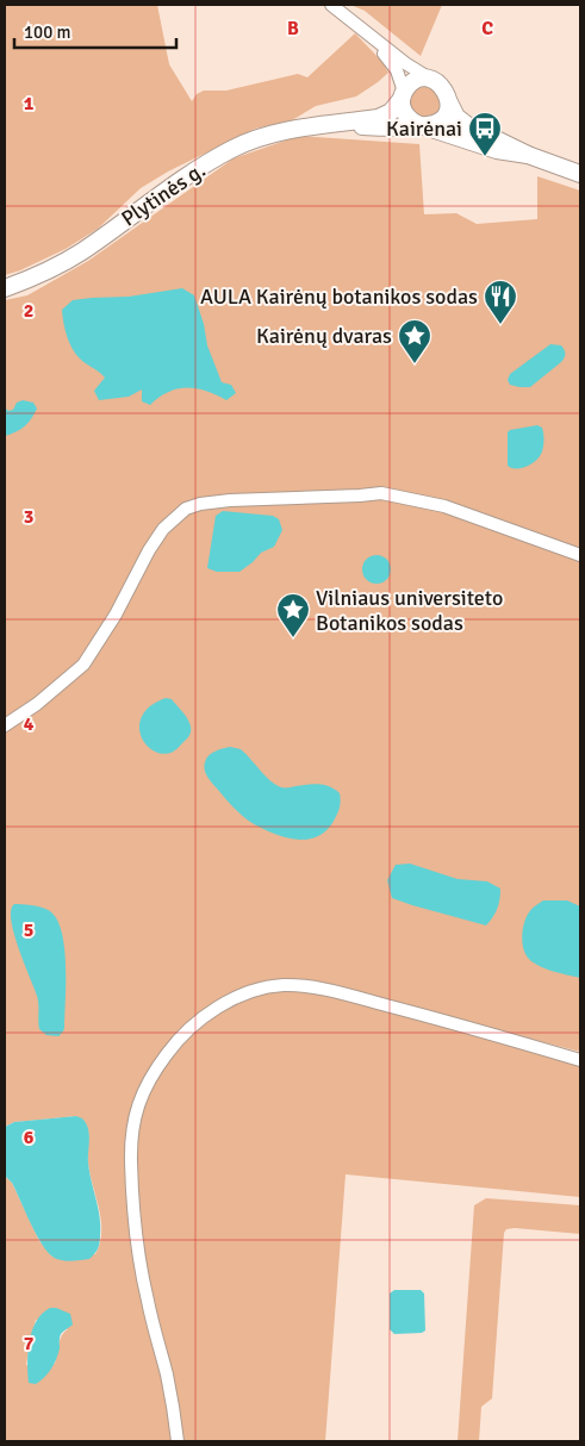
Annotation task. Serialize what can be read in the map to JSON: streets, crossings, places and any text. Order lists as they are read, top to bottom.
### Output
{
  "streets": {
    "main road": ["Plytinės g."]
  },
  "places": {
    "bus stop": ["Kairėnai"],
    "restaurant": ["AULA Kairėnų botanikos sodas"],
    "place": ["Kairėnų dvaras", "Vilniaus universiteto Botanikos sodas"]
  },
  "scale_bar": "100 m",
  "grid": {
    "columns": ["B", "C"],
    "rows": [
      "1",
      "2",
      "3",
      "4",
      "5",
      "6",
      "7"
    ]
  }
}
